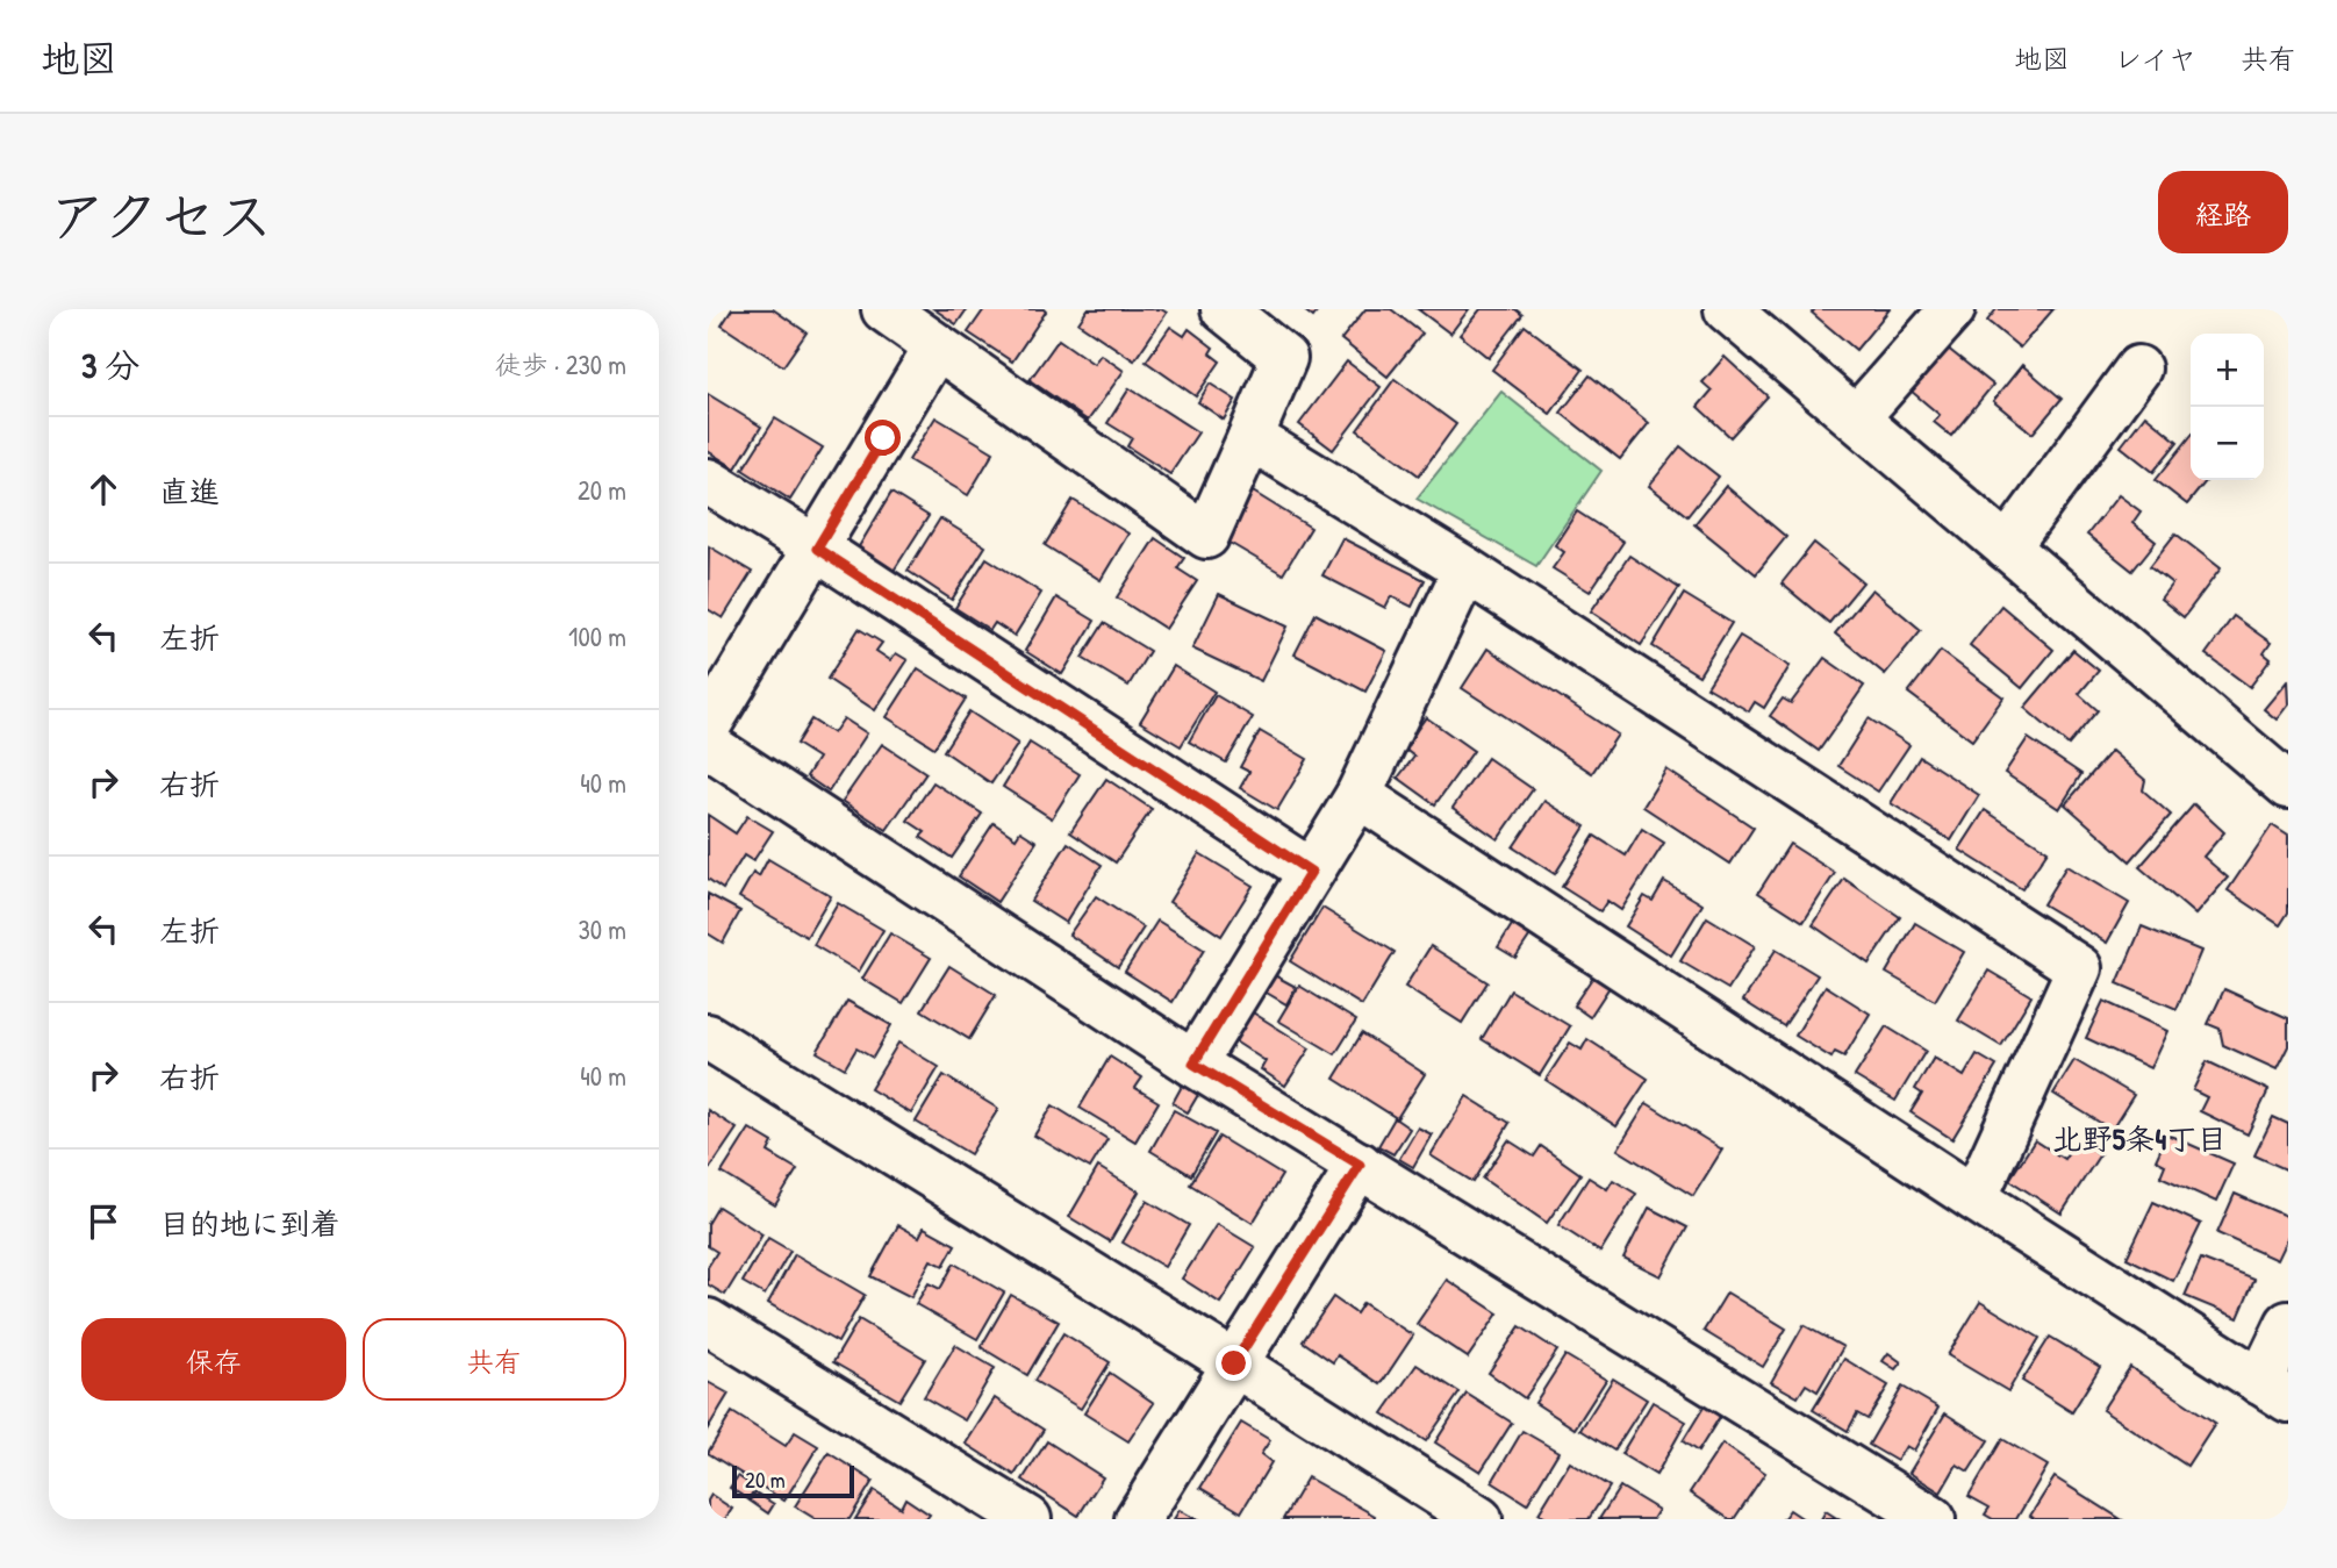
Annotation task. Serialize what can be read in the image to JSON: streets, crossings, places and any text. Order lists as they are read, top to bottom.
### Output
{
  "districts": ["北野5条4丁目"],
  "scale_bar": "20 m",
  "page": {
    "header": "地図",
    "nav": ["地図", "レイヤ", "共有"],
    "title": "アクセス",
    "buttons": [
      "経路",
      ["保存", "共有"]
    ],
    "heading": ["3 分", "徒歩 · 230 m"],
    "map_buttons": ["+", "−"],
    "list": [
      ["直進", "20 m"],
      ["左折", "100 m"],
      ["右折", "40 m"],
      ["左折", "30 m"],
      ["右折", "40 m"],
      "目的地に到着"
    ],
    "scale": "20 m"
  }
}
